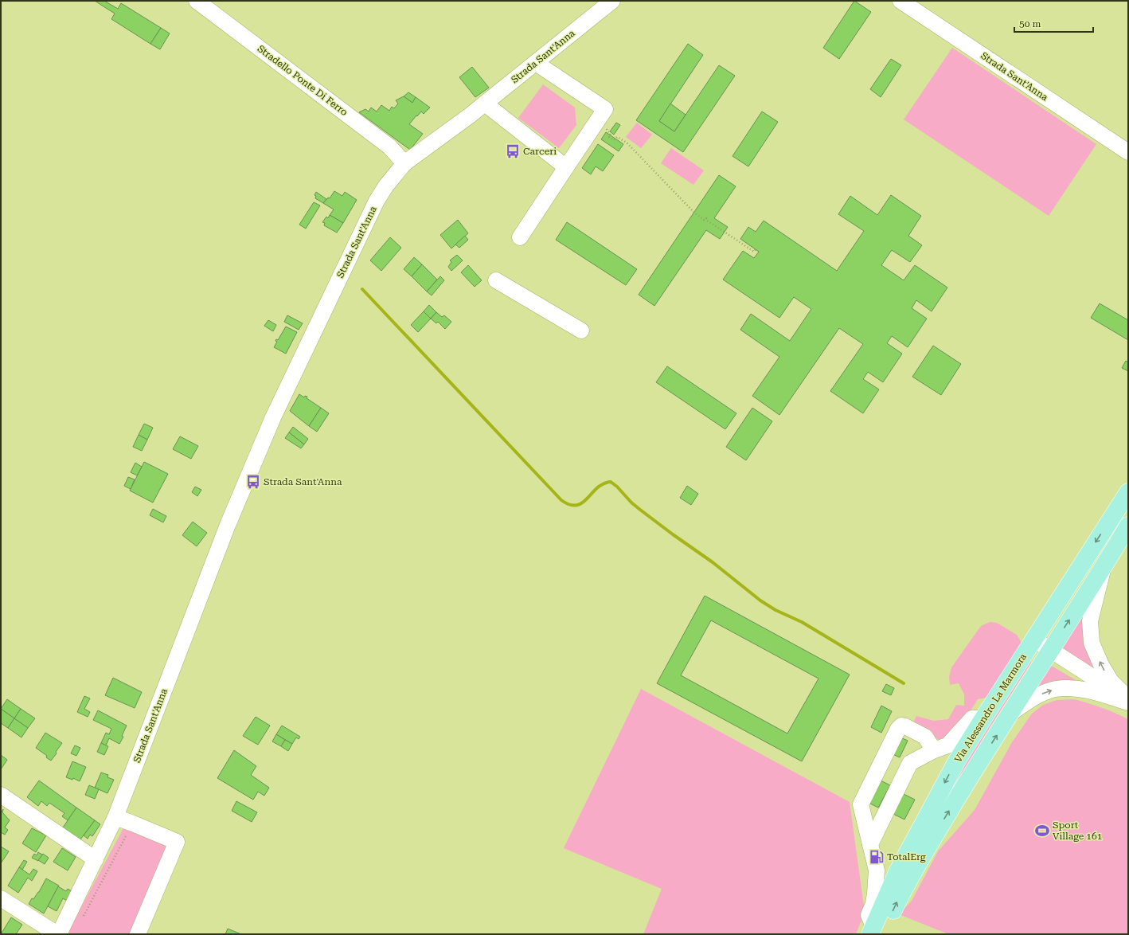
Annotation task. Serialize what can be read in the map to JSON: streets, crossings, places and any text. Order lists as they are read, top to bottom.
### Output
{
  "streets": {
    "main road": ["Via Alessandro La Marmora"],
    "street": ["Strada Sant'Anna", "Stradello Ponte Di Ferro"]
  },
  "crossings": [
    ["Strada Sant'Anna", "Stradello Ponte Di Ferro"]
  ],
  "places": {
    "bus stop": ["Carceri", "Strada Sant'Anna"],
    "sports": ["Sport Village 161"],
    "fuel station": ["TotalErg"]
  },
  "scale_bar": "50 m"
}
